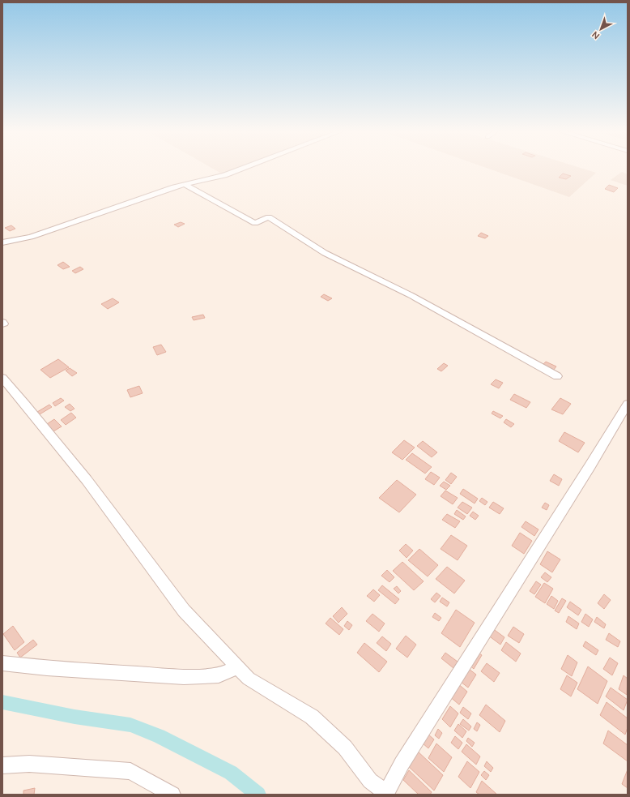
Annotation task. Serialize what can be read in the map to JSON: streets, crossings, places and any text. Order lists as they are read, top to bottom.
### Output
{
  "north": "bottom left"
}
